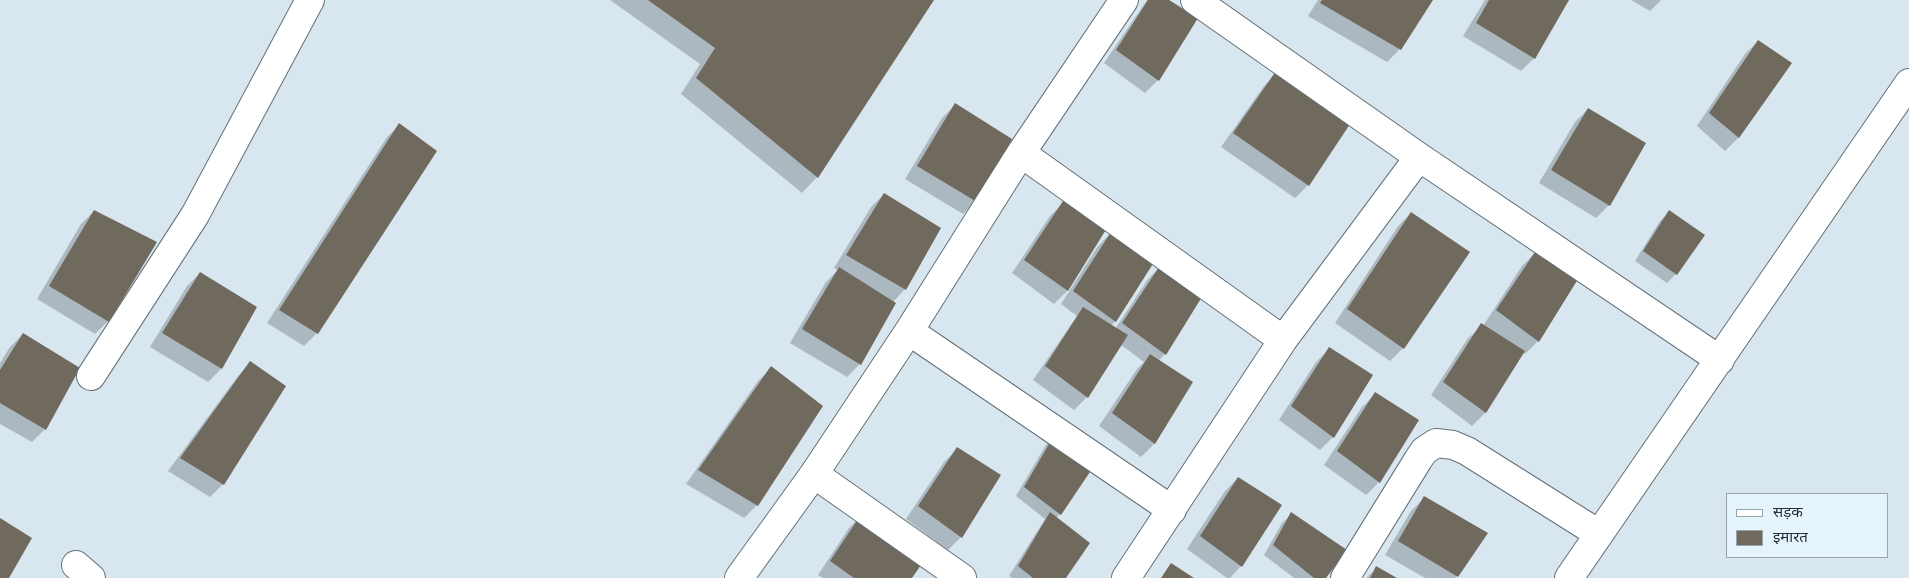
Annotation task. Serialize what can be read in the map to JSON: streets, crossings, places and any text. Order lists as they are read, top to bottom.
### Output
{
  "legend": ["सड़क", "इमारत"]
}
